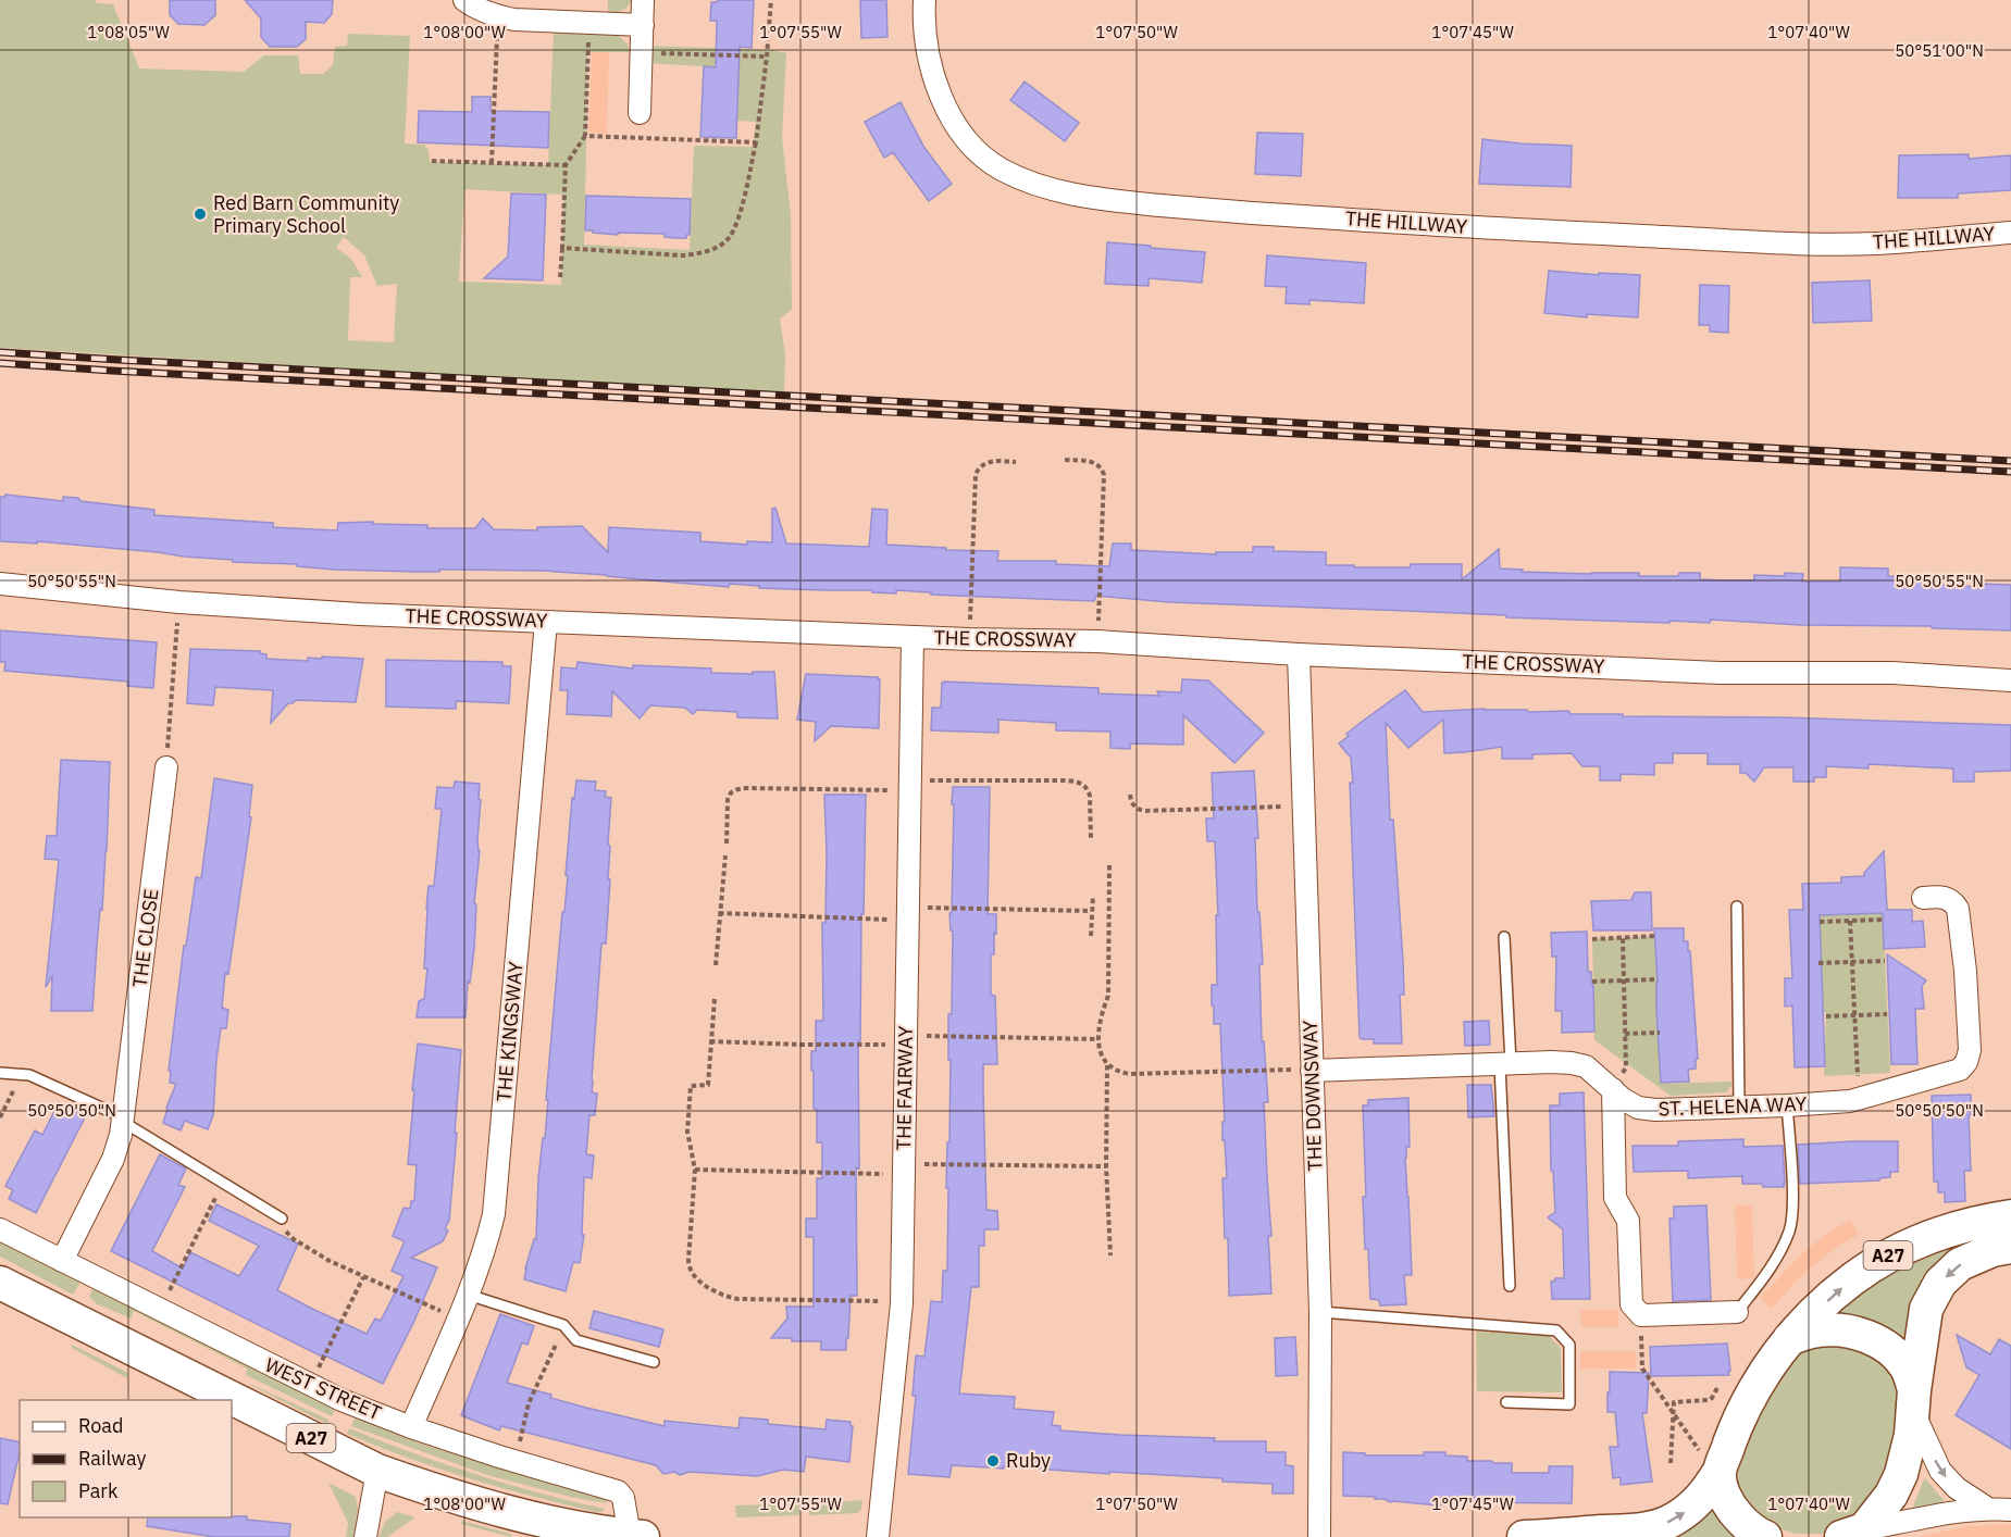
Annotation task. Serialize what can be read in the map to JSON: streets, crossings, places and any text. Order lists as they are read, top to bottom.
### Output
{
  "streets": {
    "main road": ["A27", "WEST STREET"],
    "street": [
      "THE HILLWAY",
      "THE CROSSWAY",
      "THE CLOSE",
      "THE KINGSWAY",
      "THE FAIRWAY",
      "THE DOWNSWAY",
      "ST. HELENA WAY"
    ]
  },
  "crossings": [
    ["THE CROSSWAY", "THE KINGSWAY"],
    ["THE CROSSWAY", "THE FAIRWAY"],
    ["THE CROSSWAY", "THE DOWNSWAY"],
    ["THE CLOSE", "WEST STREET"],
    ["THE KINGSWAY", "WEST STREET"],
    ["THE DOWNSWAY", "ST. HELENA WAY"]
  ],
  "places": ["Red Barn Community Primary School", "Ruby"],
  "legend": ["Road", "Railway", "Park"],
  "coordinates": [
    "1°08'05\"W",
    "1°08'00\"W",
    "1°07'55\"W",
    "1°07'50\"W",
    "1°07'45\"W",
    "1°07'40\"W",
    "50°51'00\"N",
    "50°50'55\"N",
    "50°50'50\"N"
  ]
}
